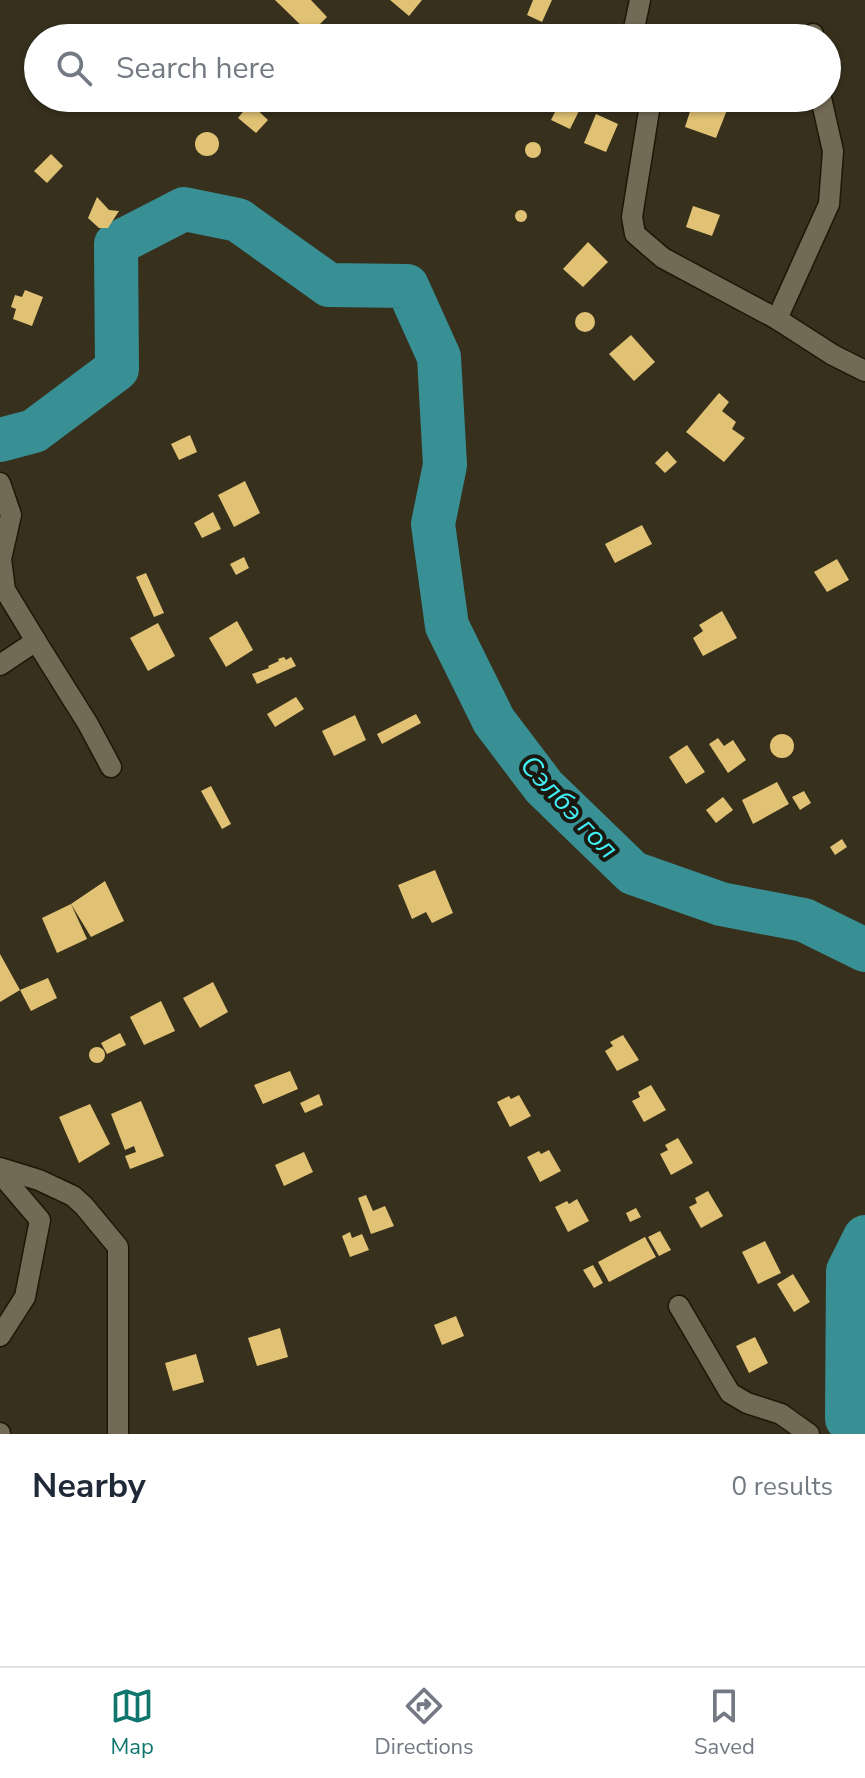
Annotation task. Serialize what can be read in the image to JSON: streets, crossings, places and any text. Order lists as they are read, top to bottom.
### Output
{
  "water": ["Сэлбэ гол"],
  "page": {
    "search": "Search here",
    "heading": ["Nearby", "0 results"],
    "nav": ["Map", "Directions", "Saved"]
  }
}
